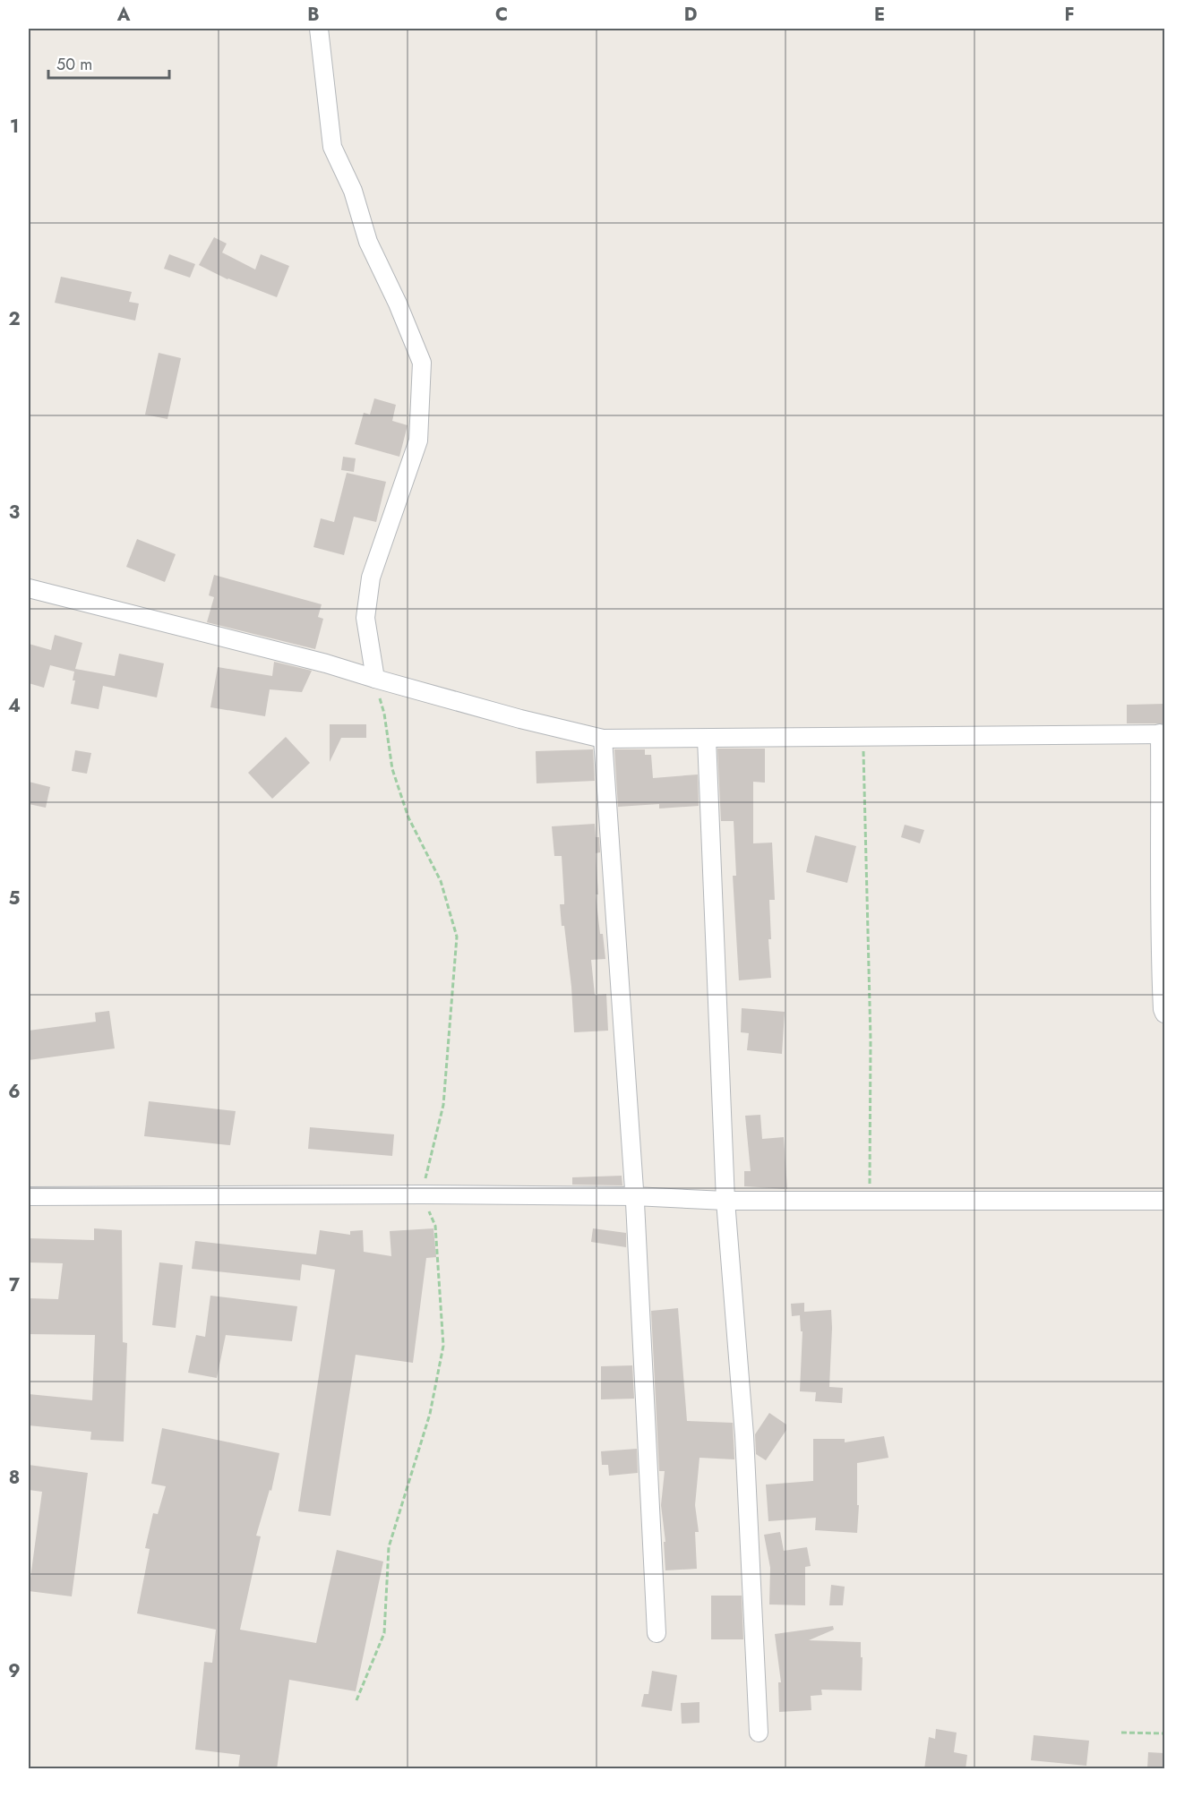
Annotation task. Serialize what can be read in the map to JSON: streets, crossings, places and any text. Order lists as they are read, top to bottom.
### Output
{
  "scale_bar": "50 m",
  "grid": {
    "columns": [
      "A",
      "B",
      "C",
      "D",
      "E",
      "F"
    ],
    "rows": [
      "1",
      "2",
      "3",
      "4",
      "5",
      "6",
      "7",
      "8",
      "9"
    ]
  }
}
